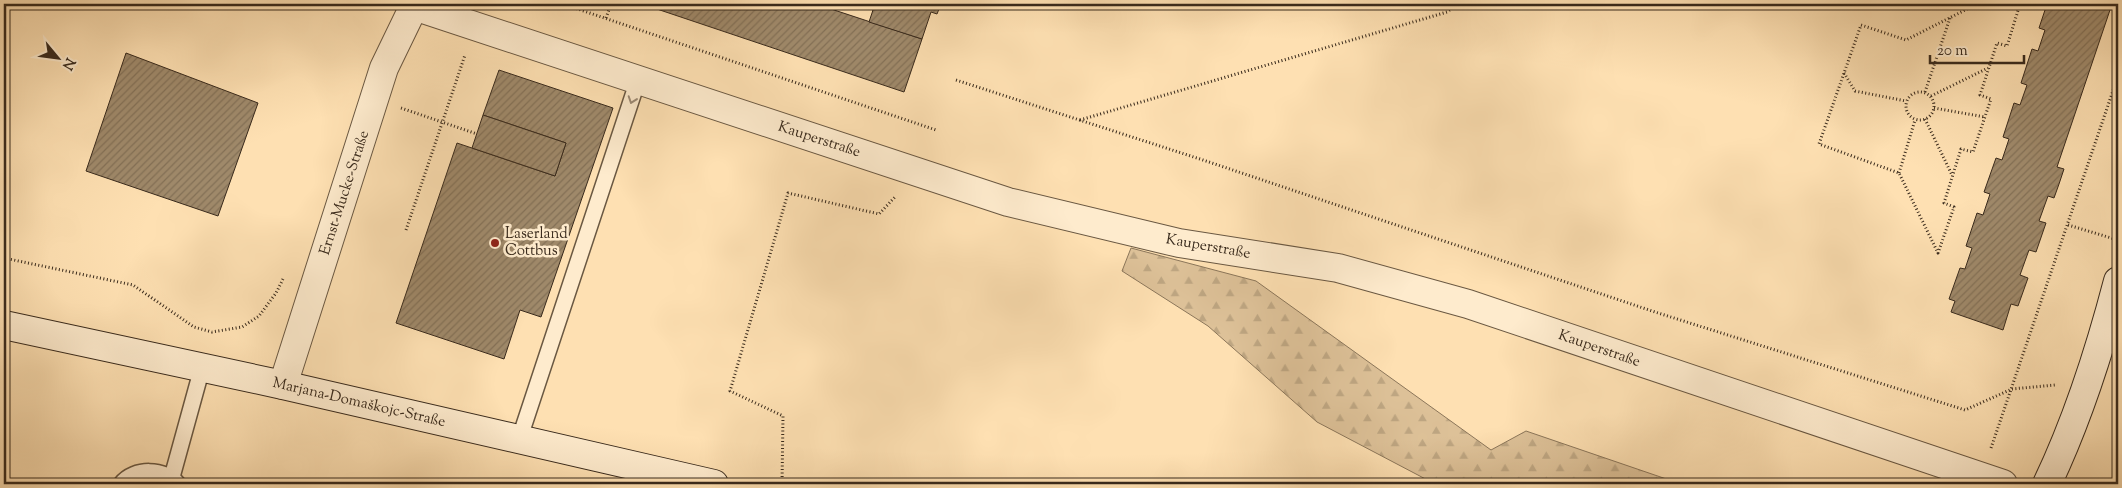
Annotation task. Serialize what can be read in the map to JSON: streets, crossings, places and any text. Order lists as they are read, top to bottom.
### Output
{
  "streets": {
    "street": ["Kauperstraße", "Ernst-Mucke-Straße", "Marjana-Domaškojc-Straße"]
  },
  "crossings": [
    ["Kauperstraße", "Ernst-Mucke-Straße"],
    ["Ernst-Mucke-Straße", "Marjana-Domaškojc-Straße"]
  ],
  "places": ["Laserland Cottbus"],
  "scale_bar": "20 m",
  "north": "bottom right"
}
